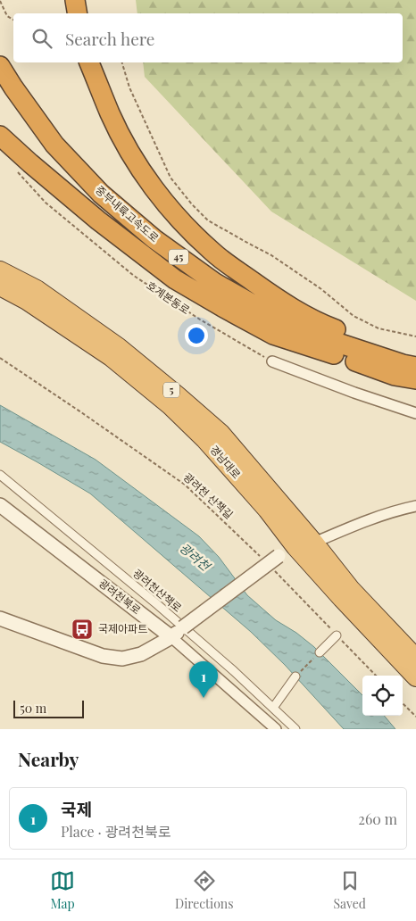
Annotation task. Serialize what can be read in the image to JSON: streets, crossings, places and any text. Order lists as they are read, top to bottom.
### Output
{
  "streets": {
    "highway": [
      "중부내륙고속도로",
      "45",
      "5",
      "경남대로"
    ],
    "street": ["광려천산책로", "광려천북로"],
    "path": ["호계본동로", "광려천 산책길"]
  },
  "water": ["광려천"],
  "places": {
    "bus stop": ["국제아파트"]
  },
  "scale_bar": "50 m",
  "page": {
    "search": "Search here",
    "pins": "1",
    "scale": "50 m",
    "heading": "Nearby",
    "list": [
      {
        "mark": "1",
        "name": "국제",
        "note": "Place · 광려천북로",
        "value": "260 m"
      }
    ],
    "nav": ["Map", "Directions", "Saved"]
  }
}
